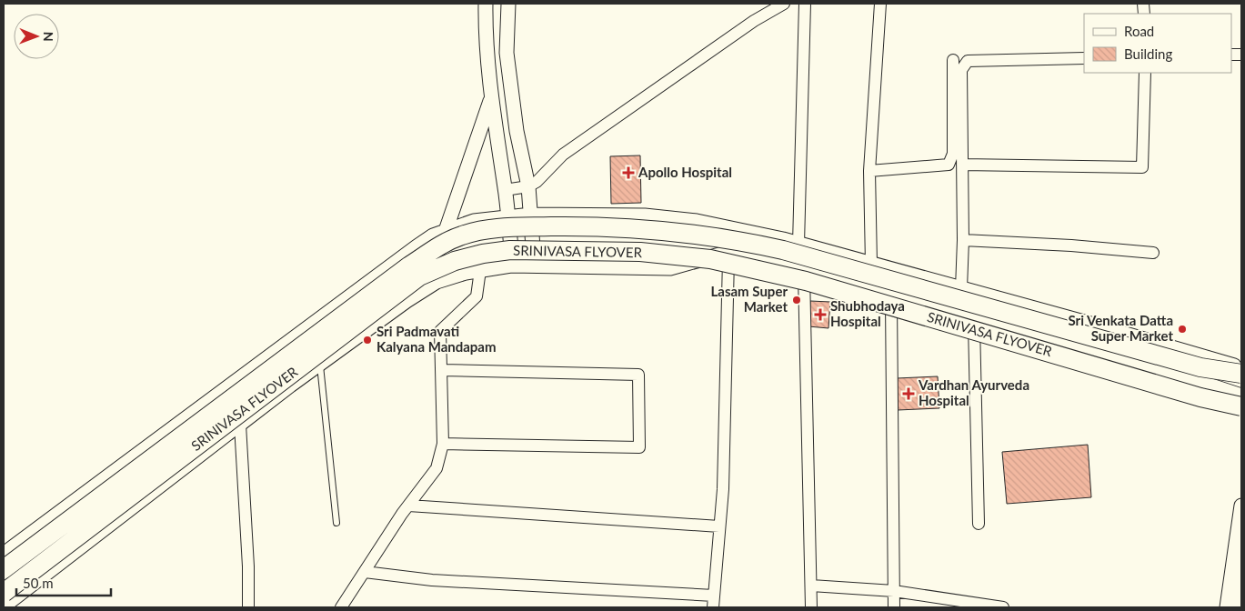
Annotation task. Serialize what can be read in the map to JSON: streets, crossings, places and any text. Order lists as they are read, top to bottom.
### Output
{
  "streets": {
    "main road": ["SRINIVASA FLYOVER"]
  },
  "places": {
    "health": ["Apollo Hospital", "Shubhodaya Hospital", "Vardhan Ayurveda Hospital"],
    "other": ["Lasam Super Market", "Sri Venkata Datta Super Market", "Sri Padmavati Kalyana Mandapam"]
  },
  "legend": ["Road", "Building"],
  "scale_bar": "50 m",
  "north": "right"
}
